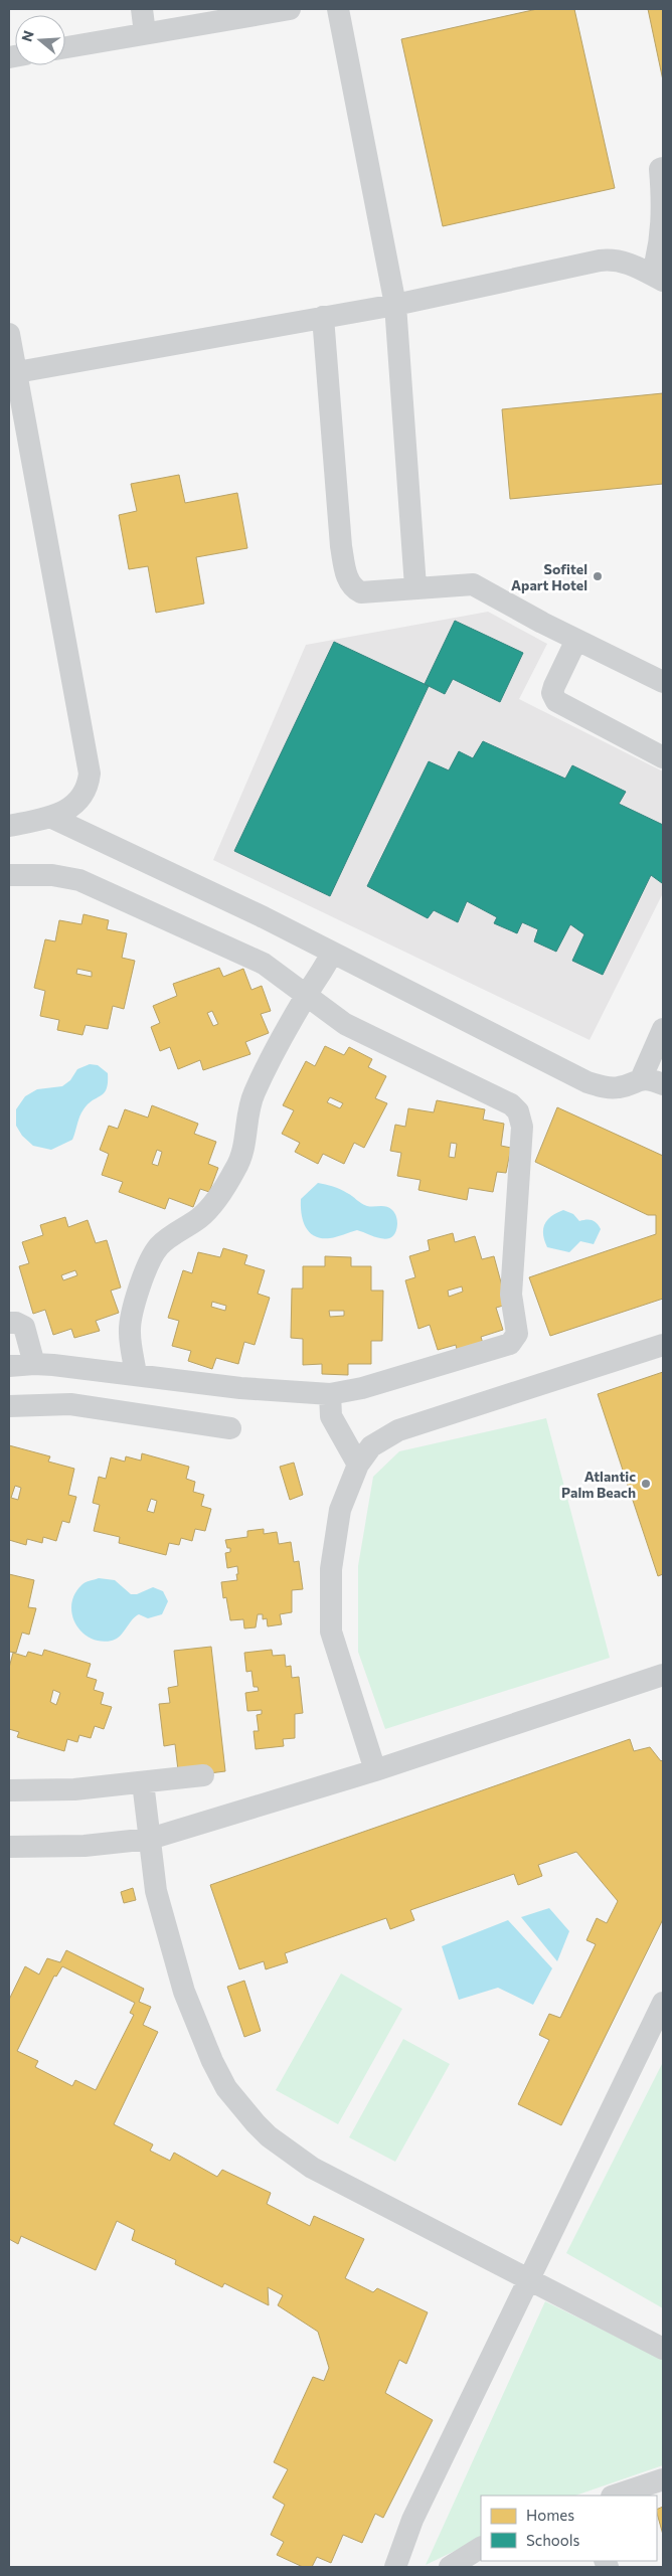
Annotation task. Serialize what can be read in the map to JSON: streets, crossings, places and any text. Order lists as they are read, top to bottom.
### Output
{
  "places": ["Sofitel Apart Hotel", "Atlantic Palm Beach"],
  "legend": ["Homes", "Schools"],
  "north": "left"
}
